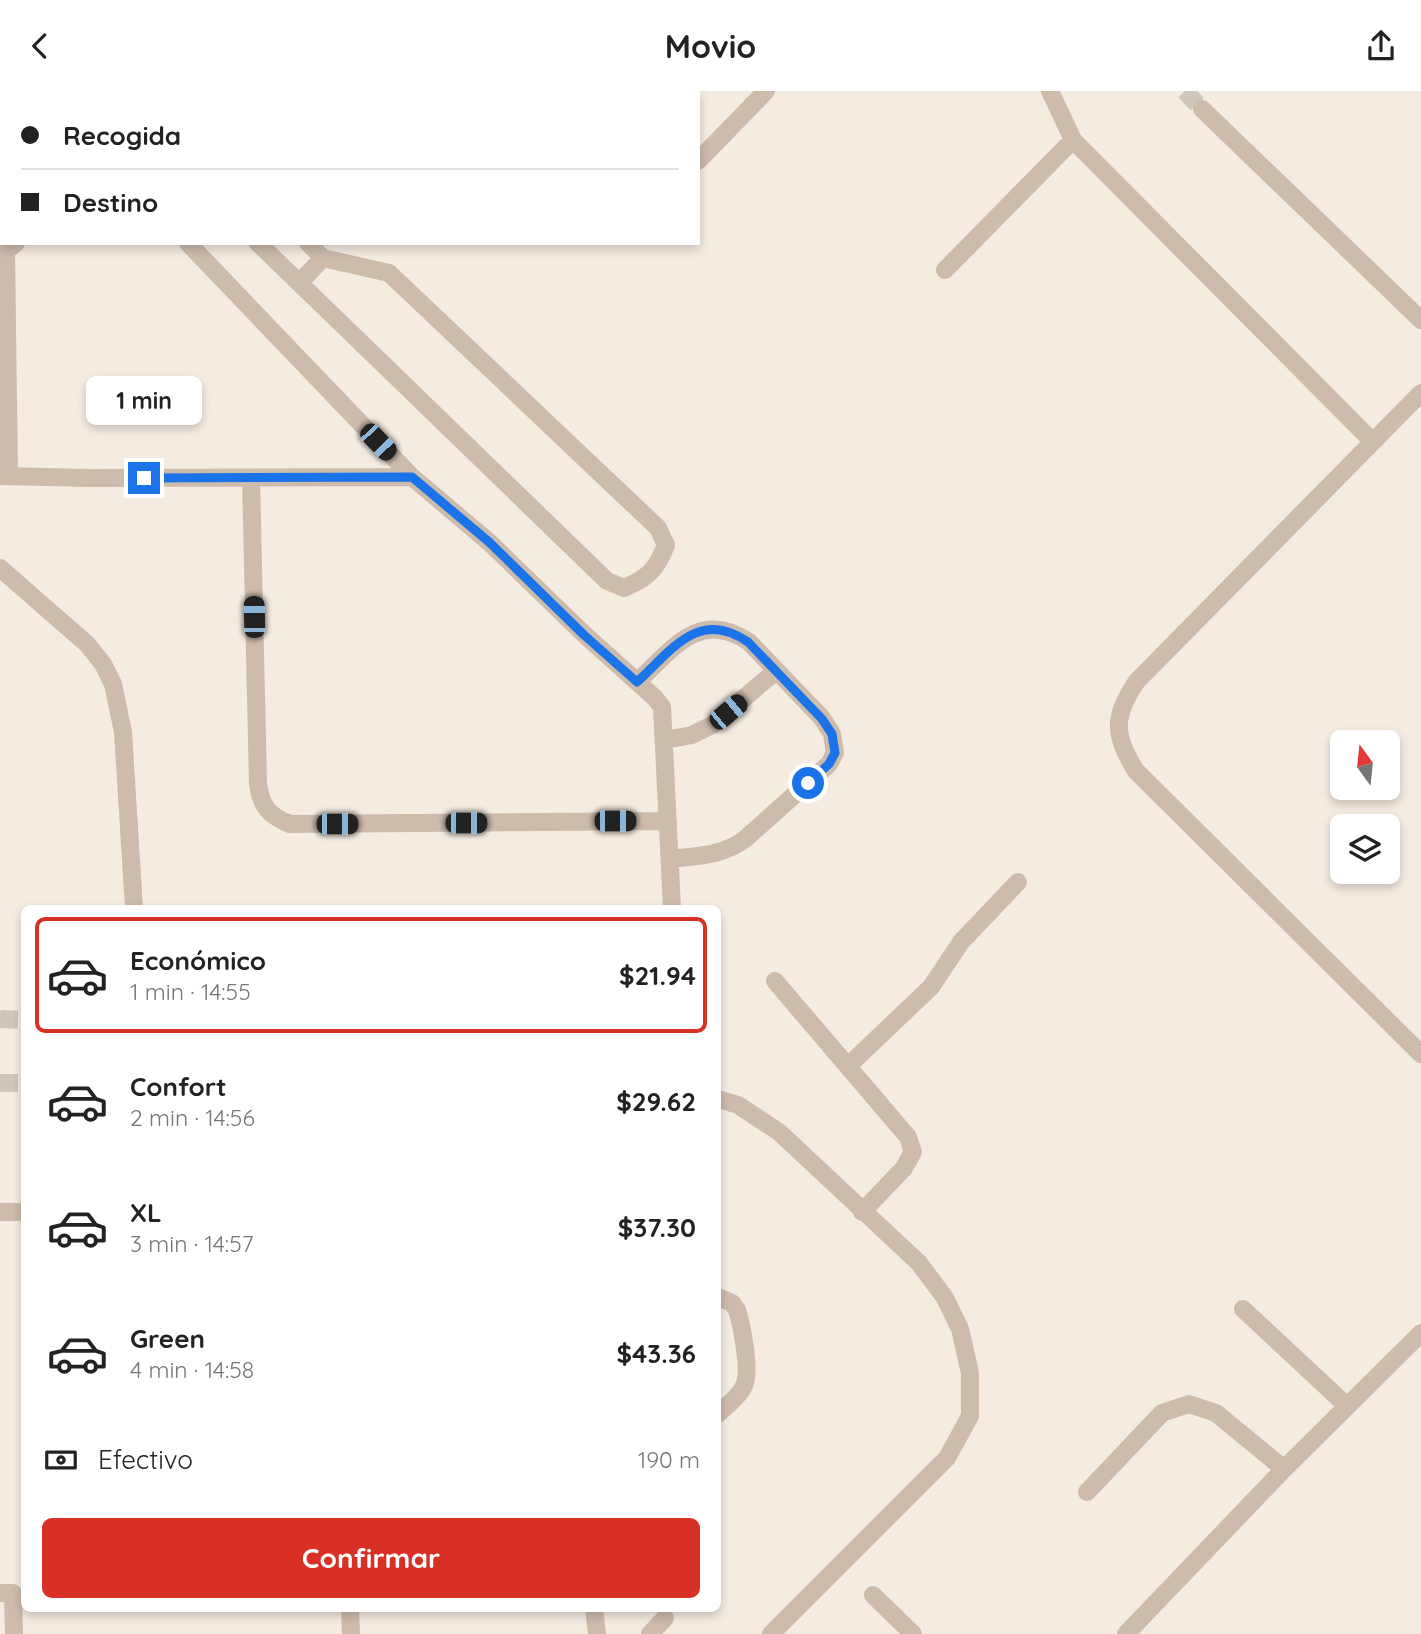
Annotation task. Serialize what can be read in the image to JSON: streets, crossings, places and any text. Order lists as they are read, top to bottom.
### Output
{
  "north": "top",
  "page": {
    "header": "Movio",
    "banner": ["Recogida", "Destino"],
    "bubble": "1 min",
    "list": [
      {
        "name": "Económico",
        "note": "1 min · 14:55",
        "value": "$21.94"
      },
      {
        "name": "Confort",
        "note": "2 min · 14:56",
        "value": "$29.62"
      },
      {
        "name": "XL",
        "note": "3 min · 14:57",
        "value": "$37.30"
      },
      {
        "name": "Green",
        "note": "4 min · 14:58",
        "value": "$43.36"
      }
    ],
    "pay": ["Efectivo", "190 m"],
    "buttons": "Confirmar"
  }
}
